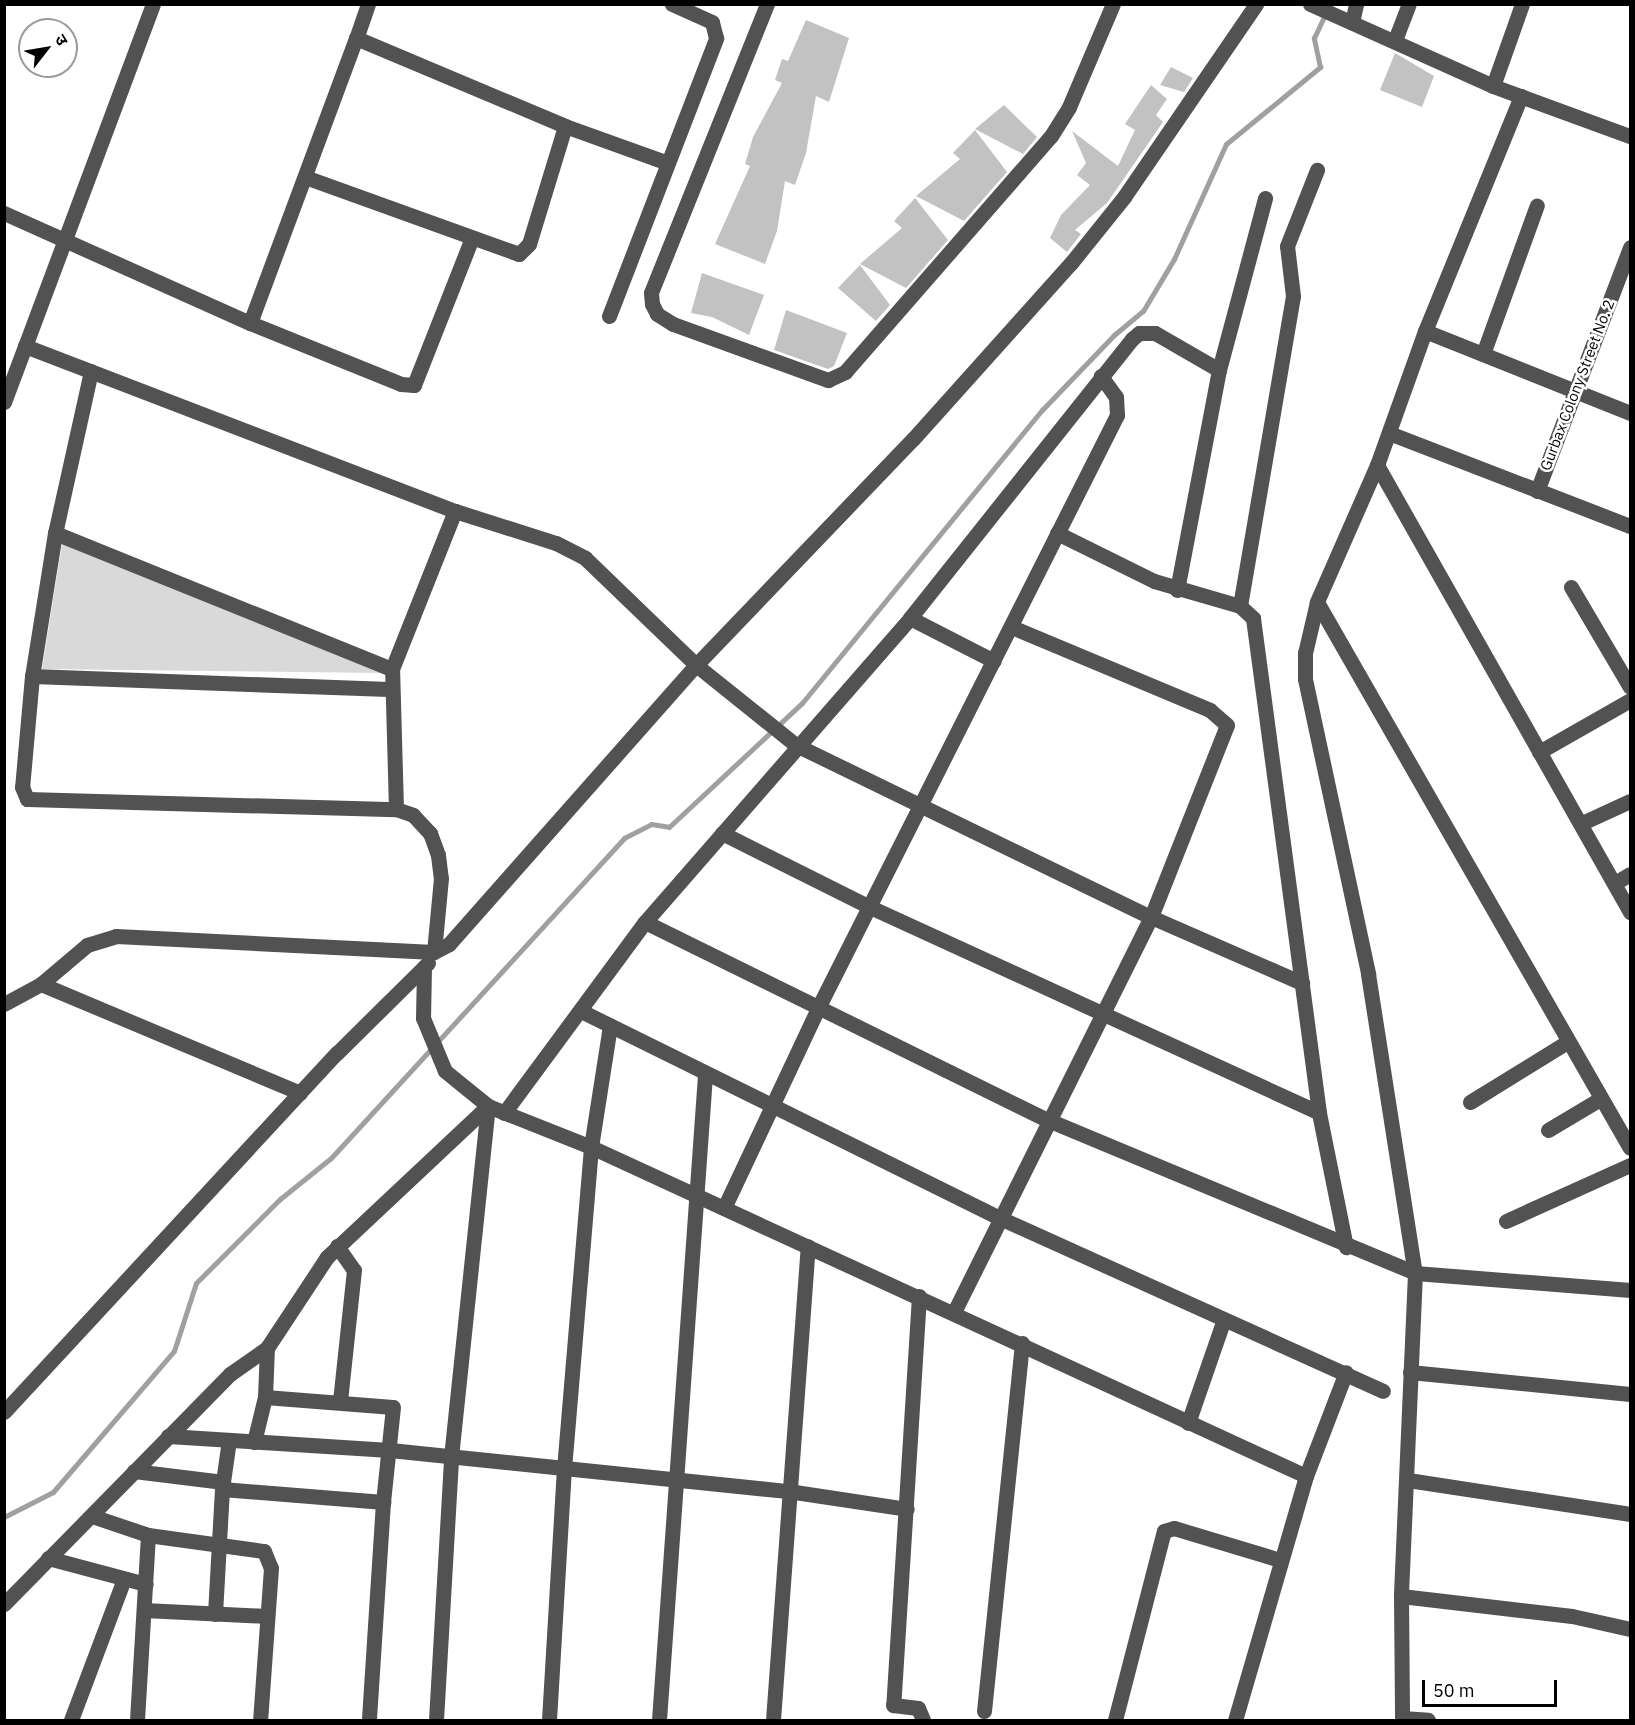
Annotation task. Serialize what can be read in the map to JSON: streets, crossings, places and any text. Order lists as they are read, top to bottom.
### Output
{
  "streets": {
    "street": ["Gurbax Colony Street No. 2"]
  },
  "scale_bar": "50 m",
  "north": "top right"
}
